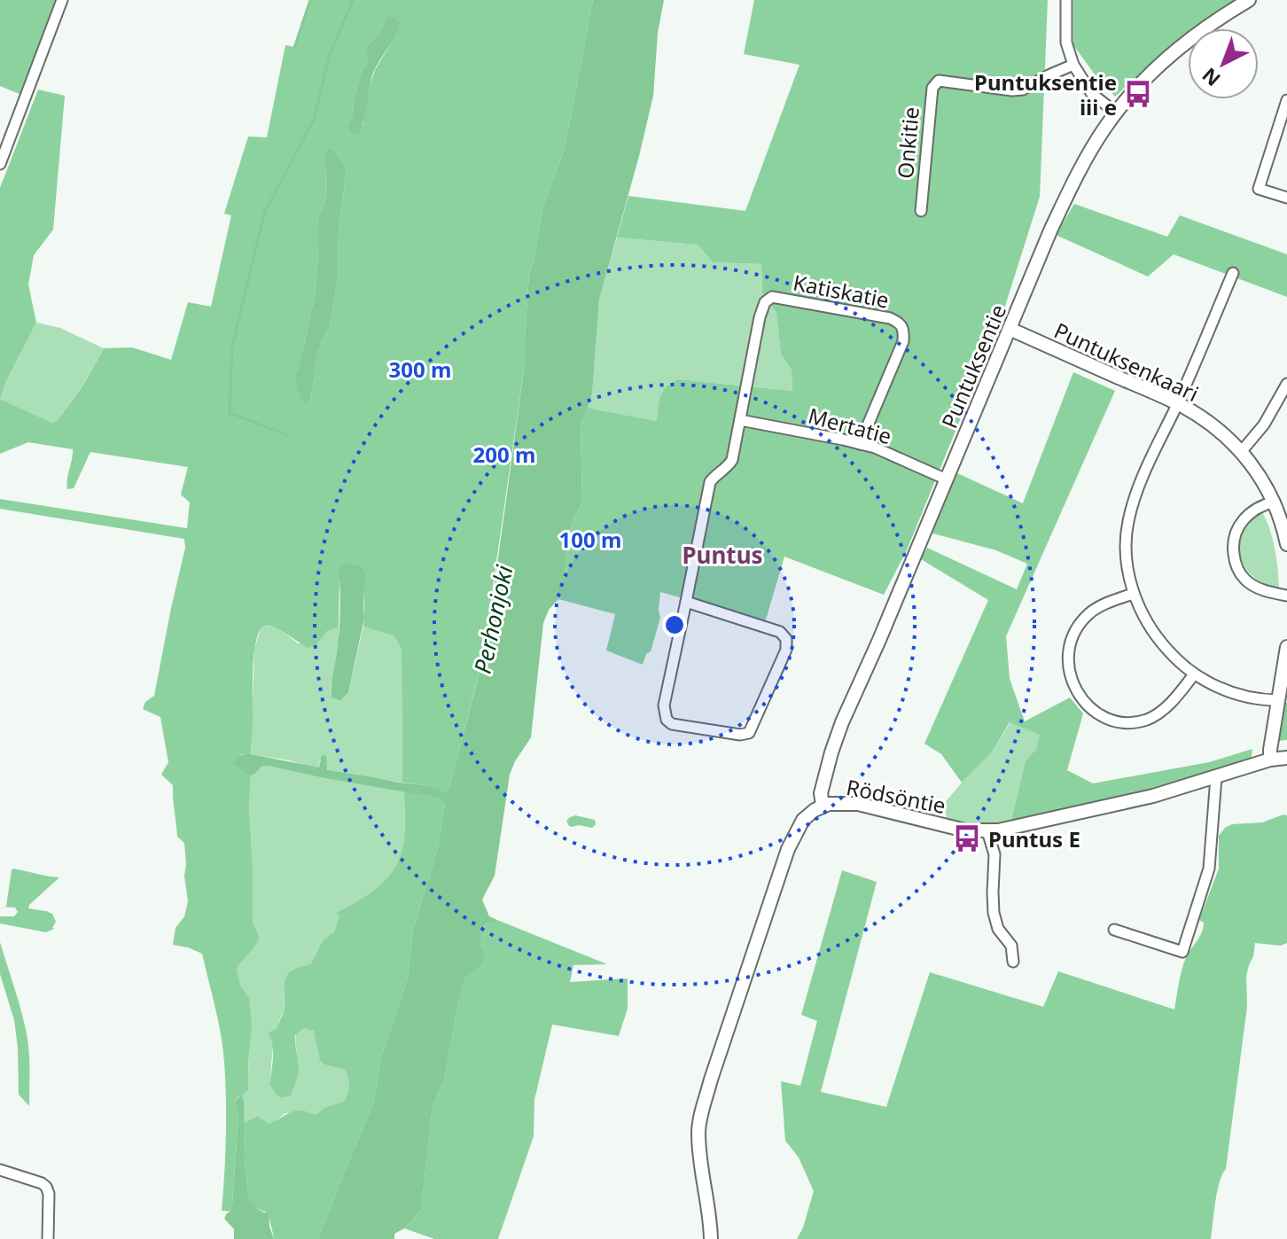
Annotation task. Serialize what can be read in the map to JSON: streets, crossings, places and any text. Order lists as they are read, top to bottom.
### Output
{
  "streets": {
    "street": [
      "Onkitie",
      "Katiskatie",
      "Puntuksenkaari",
      "Puntuksentie",
      "Mertatie",
      "Rödsöntie"
    ]
  },
  "crossings": [
    ["Katiskatie", "Mertatie"],
    ["Puntuksenkaari", "Puntuksentie"],
    ["Puntuksentie", "Mertatie"],
    ["Puntuksentie", "Rödsöntie"]
  ],
  "districts": ["Puntus"],
  "water": ["Perhonjoki"],
  "places": {
    "bus stop": ["Puntuksentie iii e", "Puntus E"]
  },
  "north": "bottom left",
  "rings": ["300 m", "200 m", "100 m"]
}
